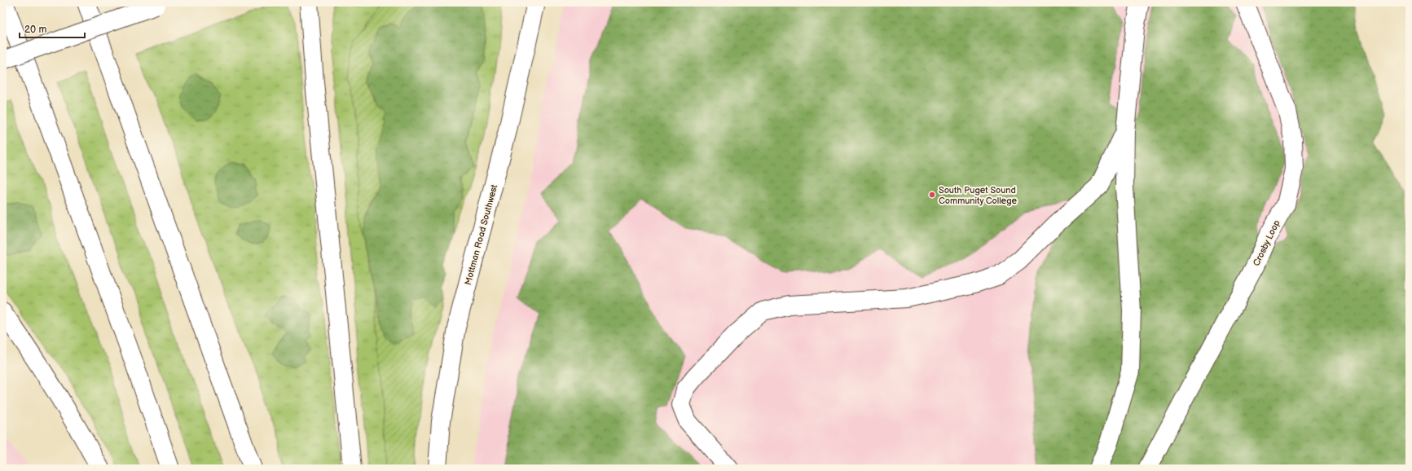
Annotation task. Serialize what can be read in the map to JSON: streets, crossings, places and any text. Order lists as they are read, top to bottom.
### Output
{
  "streets": {
    "main road": ["Mottman Road Southwest", "Crosby Loop"]
  },
  "places": ["South Puget Sound Community College"],
  "scale_bar": "20 m"
}
